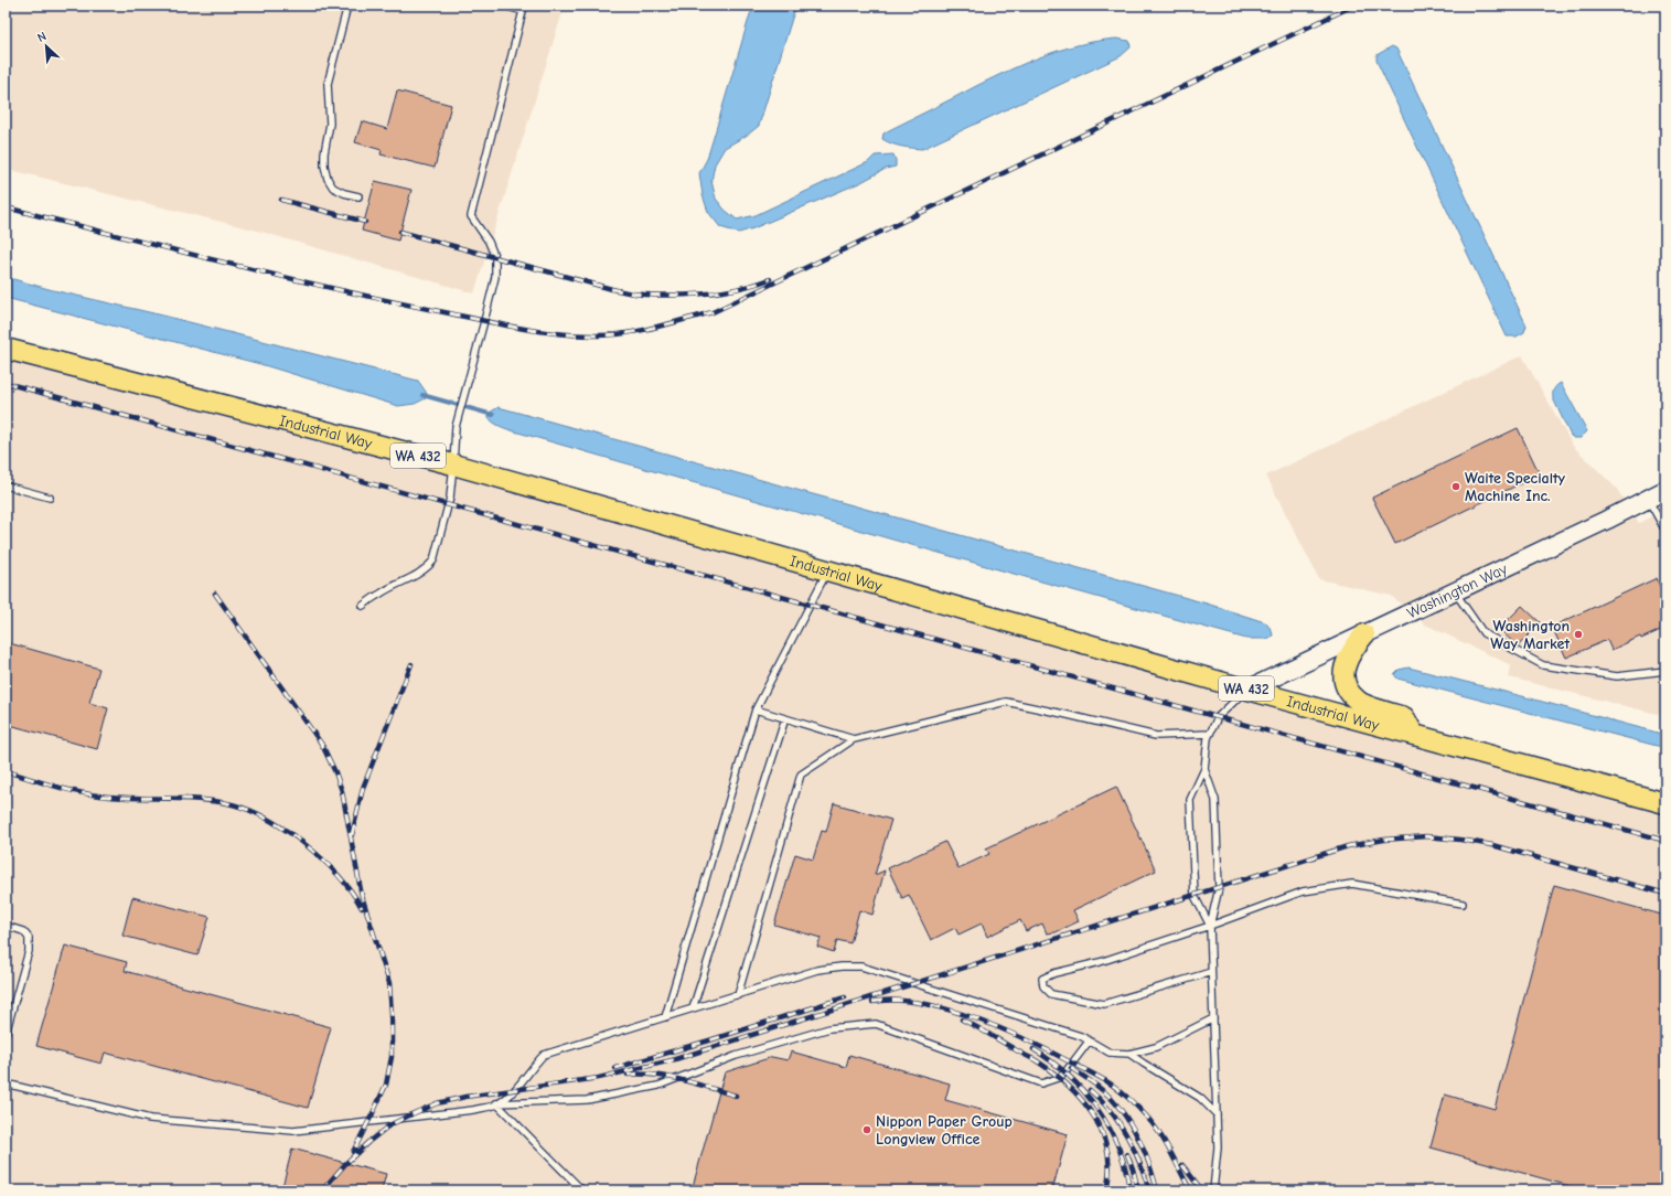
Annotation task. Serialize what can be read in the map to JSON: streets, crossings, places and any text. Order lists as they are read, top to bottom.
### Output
{
  "streets": {
    "main road": ["Industrial Way", "WA 432", "Washington Way"]
  },
  "crossings": [
    ["Industrial Way", "Washington Way"]
  ],
  "places": ["Waite Specialty Machine Inc.", "Washington Way Market", "Nippon Paper Group Longview Office"],
  "north": "top left"
}
